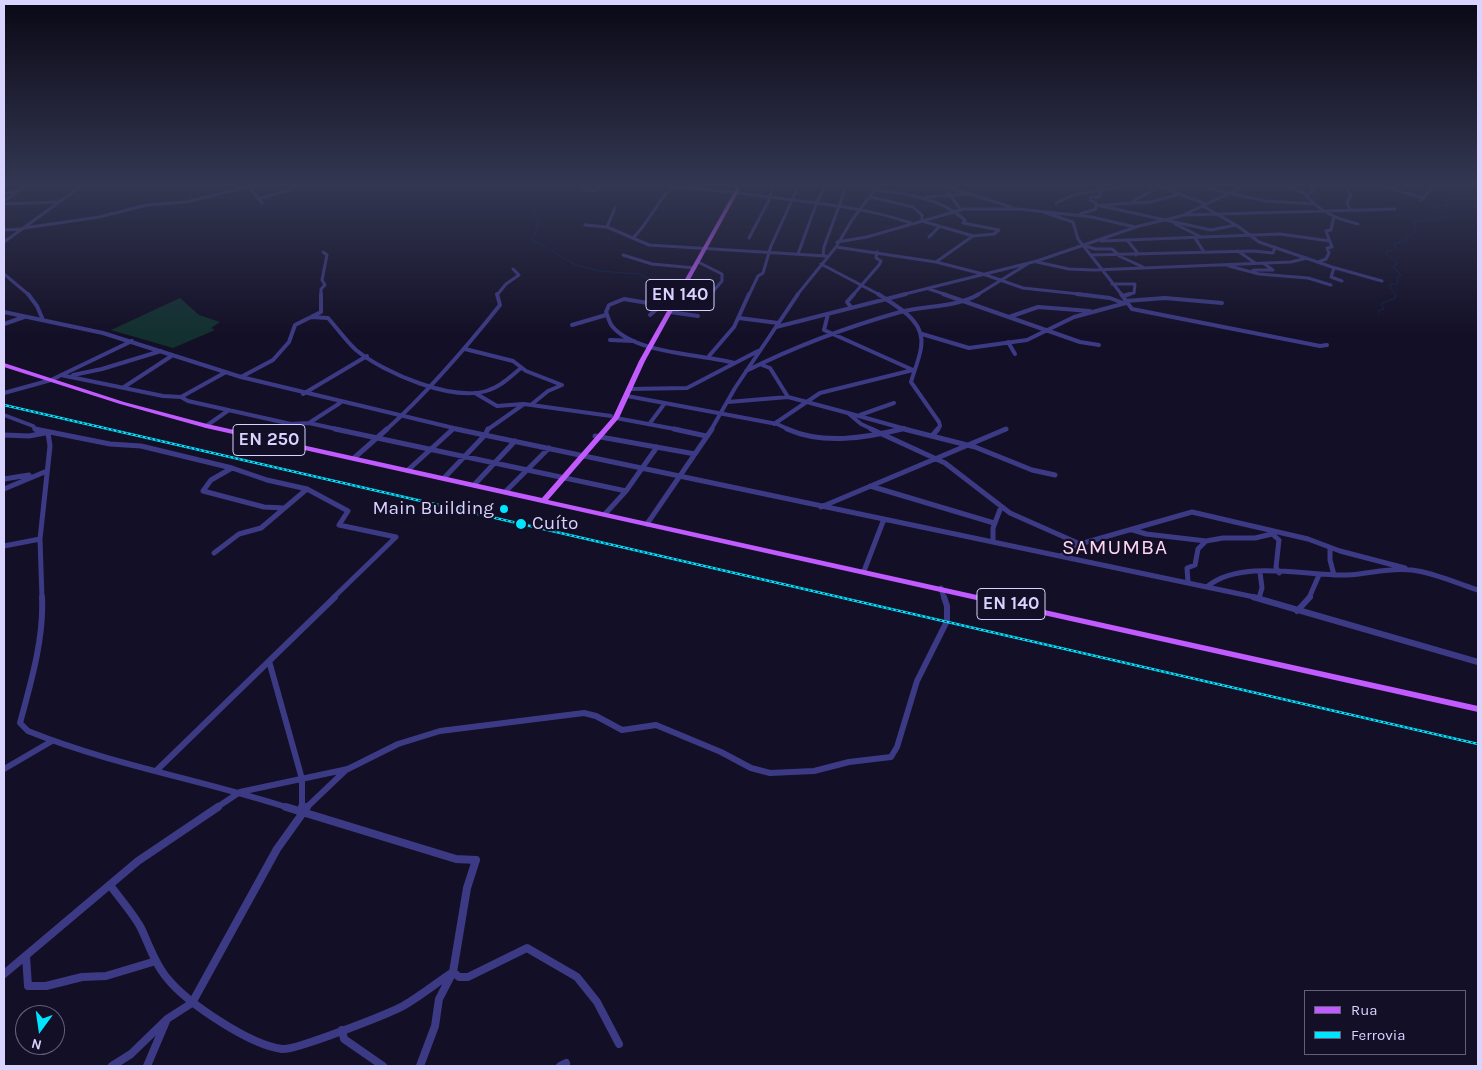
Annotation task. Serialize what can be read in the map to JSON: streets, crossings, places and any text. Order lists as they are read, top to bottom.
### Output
{
  "streets": {
    "main road": ["EN 140", "EN 250"]
  },
  "crossings": [
    ["EN 140", "EN 250"]
  ],
  "districts": ["SAMUMBA"],
  "places": ["Main Building", "Cuíto"],
  "legend": ["Rua", "Ferrovia"],
  "north": "bottom"
}
